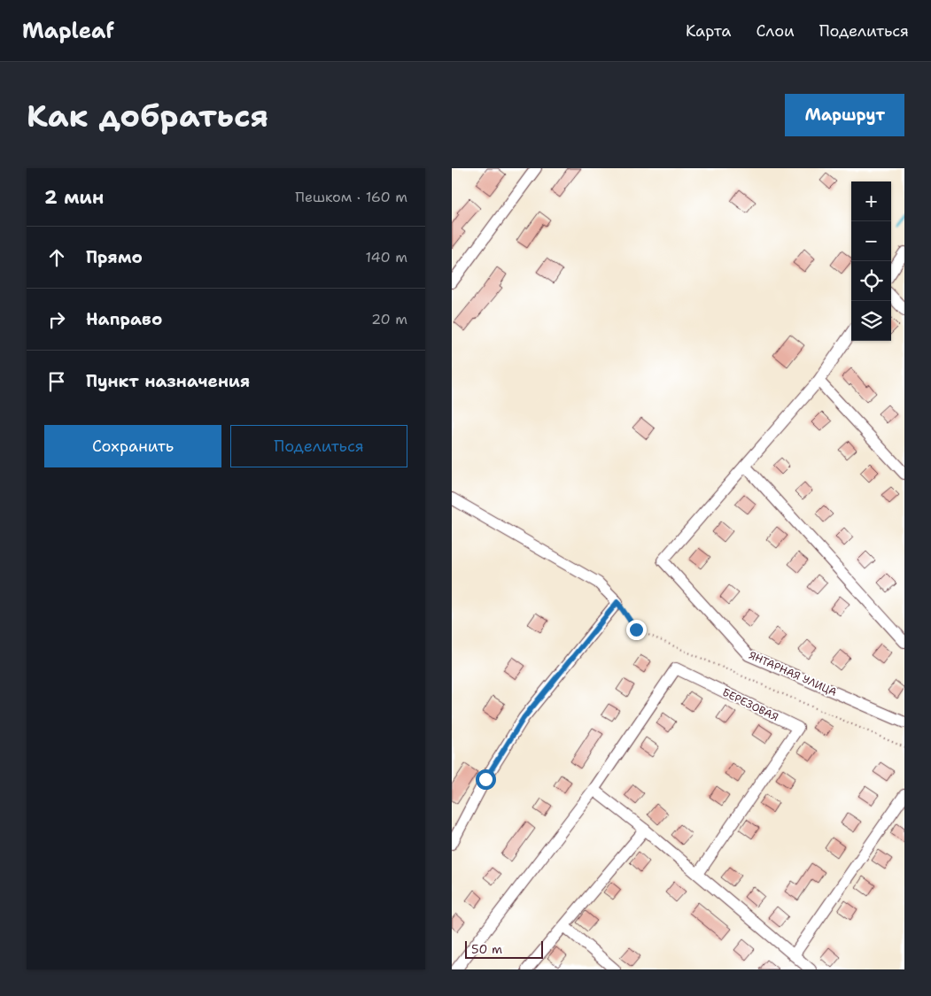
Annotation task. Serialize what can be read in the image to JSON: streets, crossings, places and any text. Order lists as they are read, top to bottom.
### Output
{
  "streets": {
    "street": ["ЯНТАРНАЯ УЛИЦА", "БЕРЕЗОВАЯ"]
  },
  "scale_bar": "50 m",
  "page": {
    "header": "Mapleaf",
    "nav": ["Карта", "Слои", "Поделиться"],
    "buttons": [
      "Маршрут",
      ["Сохранить", "Поделиться"]
    ],
    "title": "Как добраться",
    "heading": ["2 мин", "Пешком · 160 m"],
    "map_buttons": ["+", "−"],
    "list": [
      ["Прямо", "140 m"],
      ["Направо", "20 m"],
      "Пункт назначения"
    ],
    "scale": "50 m"
  }
}
